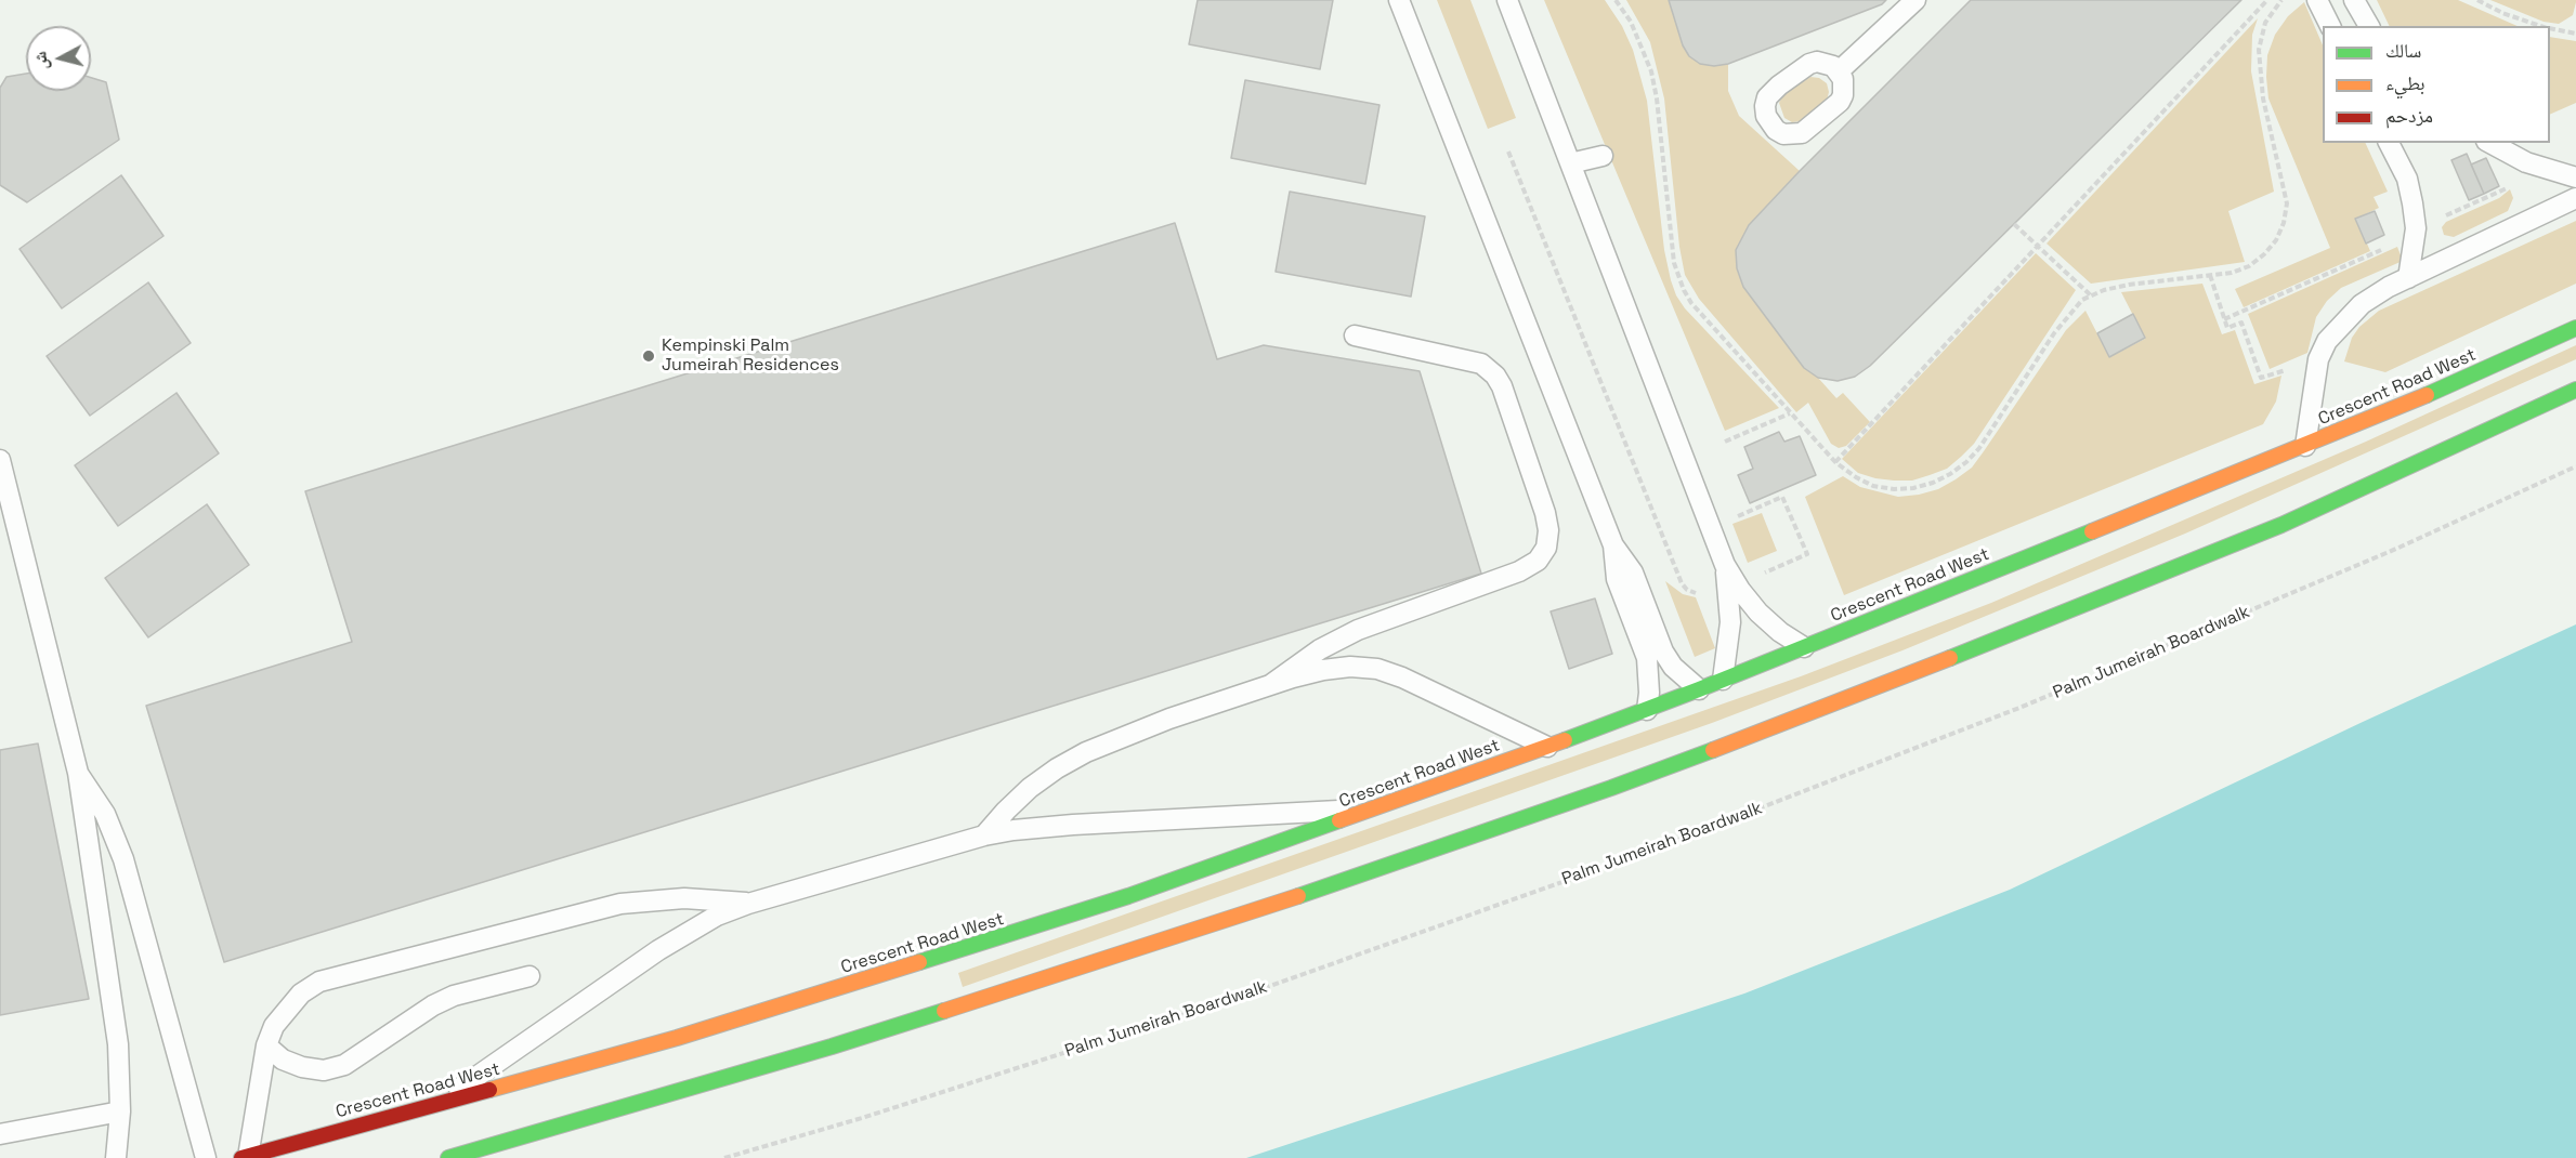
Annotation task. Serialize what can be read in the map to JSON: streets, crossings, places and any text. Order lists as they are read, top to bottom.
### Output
{
  "streets": {
    "main road": ["Crescent Road West"],
    "path": ["Palm Jumeirah Boardwalk"]
  },
  "places": ["Kempinski Palm Jumeirah Residences"],
  "legend": ["سالك", "بطيء", "مزدحم"],
  "north": "left"
}
